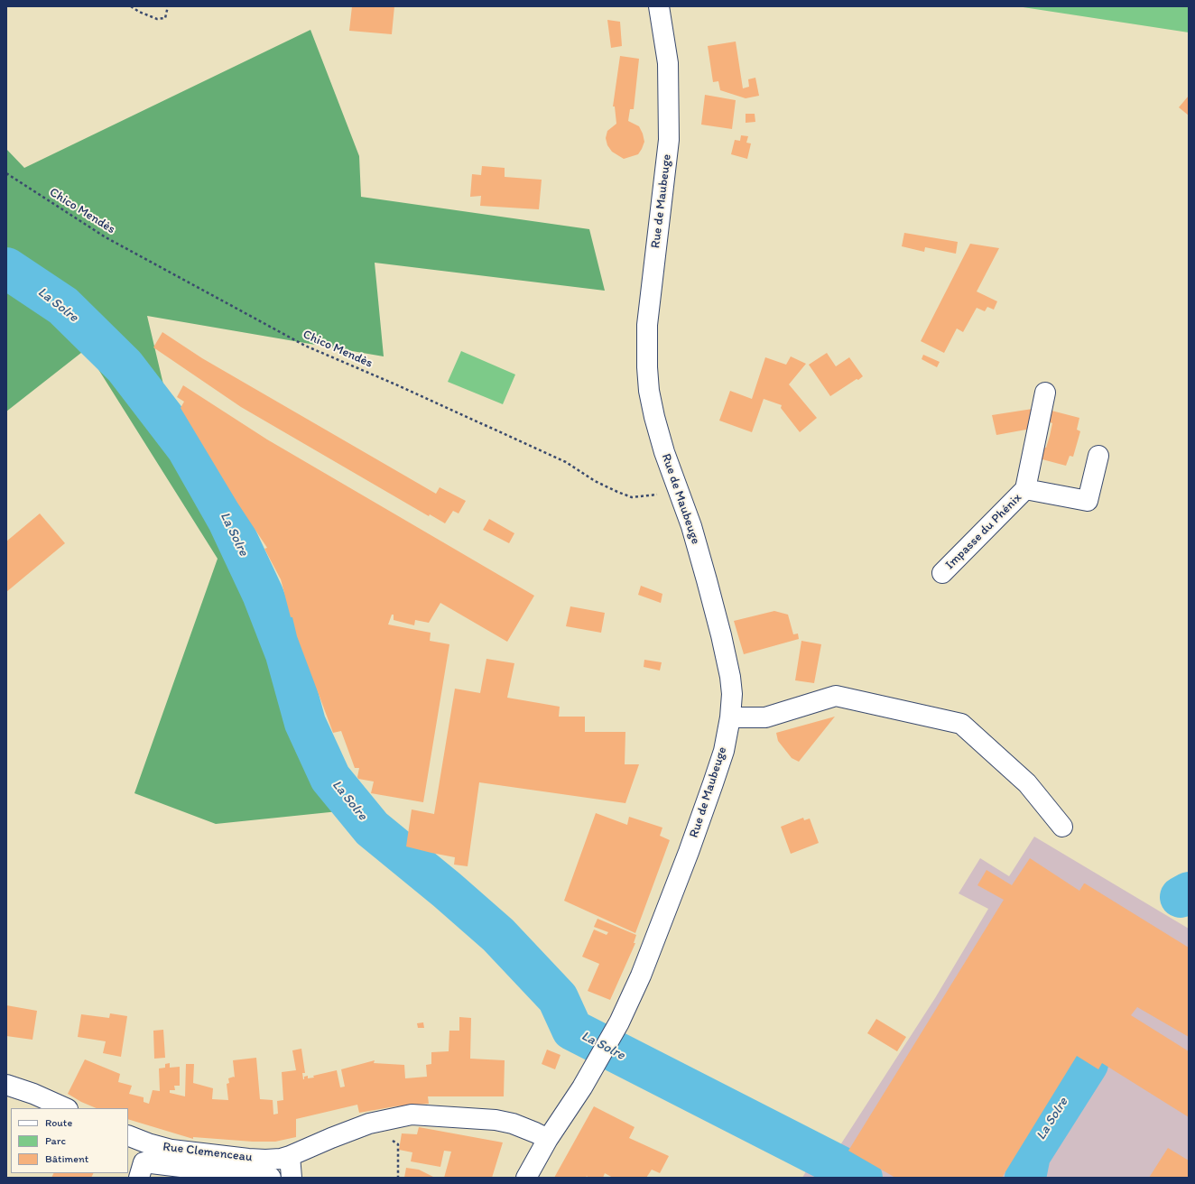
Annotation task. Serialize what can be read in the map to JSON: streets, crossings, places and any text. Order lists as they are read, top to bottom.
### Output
{
  "streets": {
    "street": ["Rue de Maubeuge", "Impasse du Phénix", "Rue Clemenceau"],
    "path": ["Chico Mendès"]
  },
  "crossings": [
    ["Rue de Maubeuge", "Chico Mendès"],
    ["Rue de Maubeuge", "Rue Clemenceau"]
  ],
  "water": ["La Solre"],
  "legend": ["Route", "Parc", "Bâtiment"]
}
